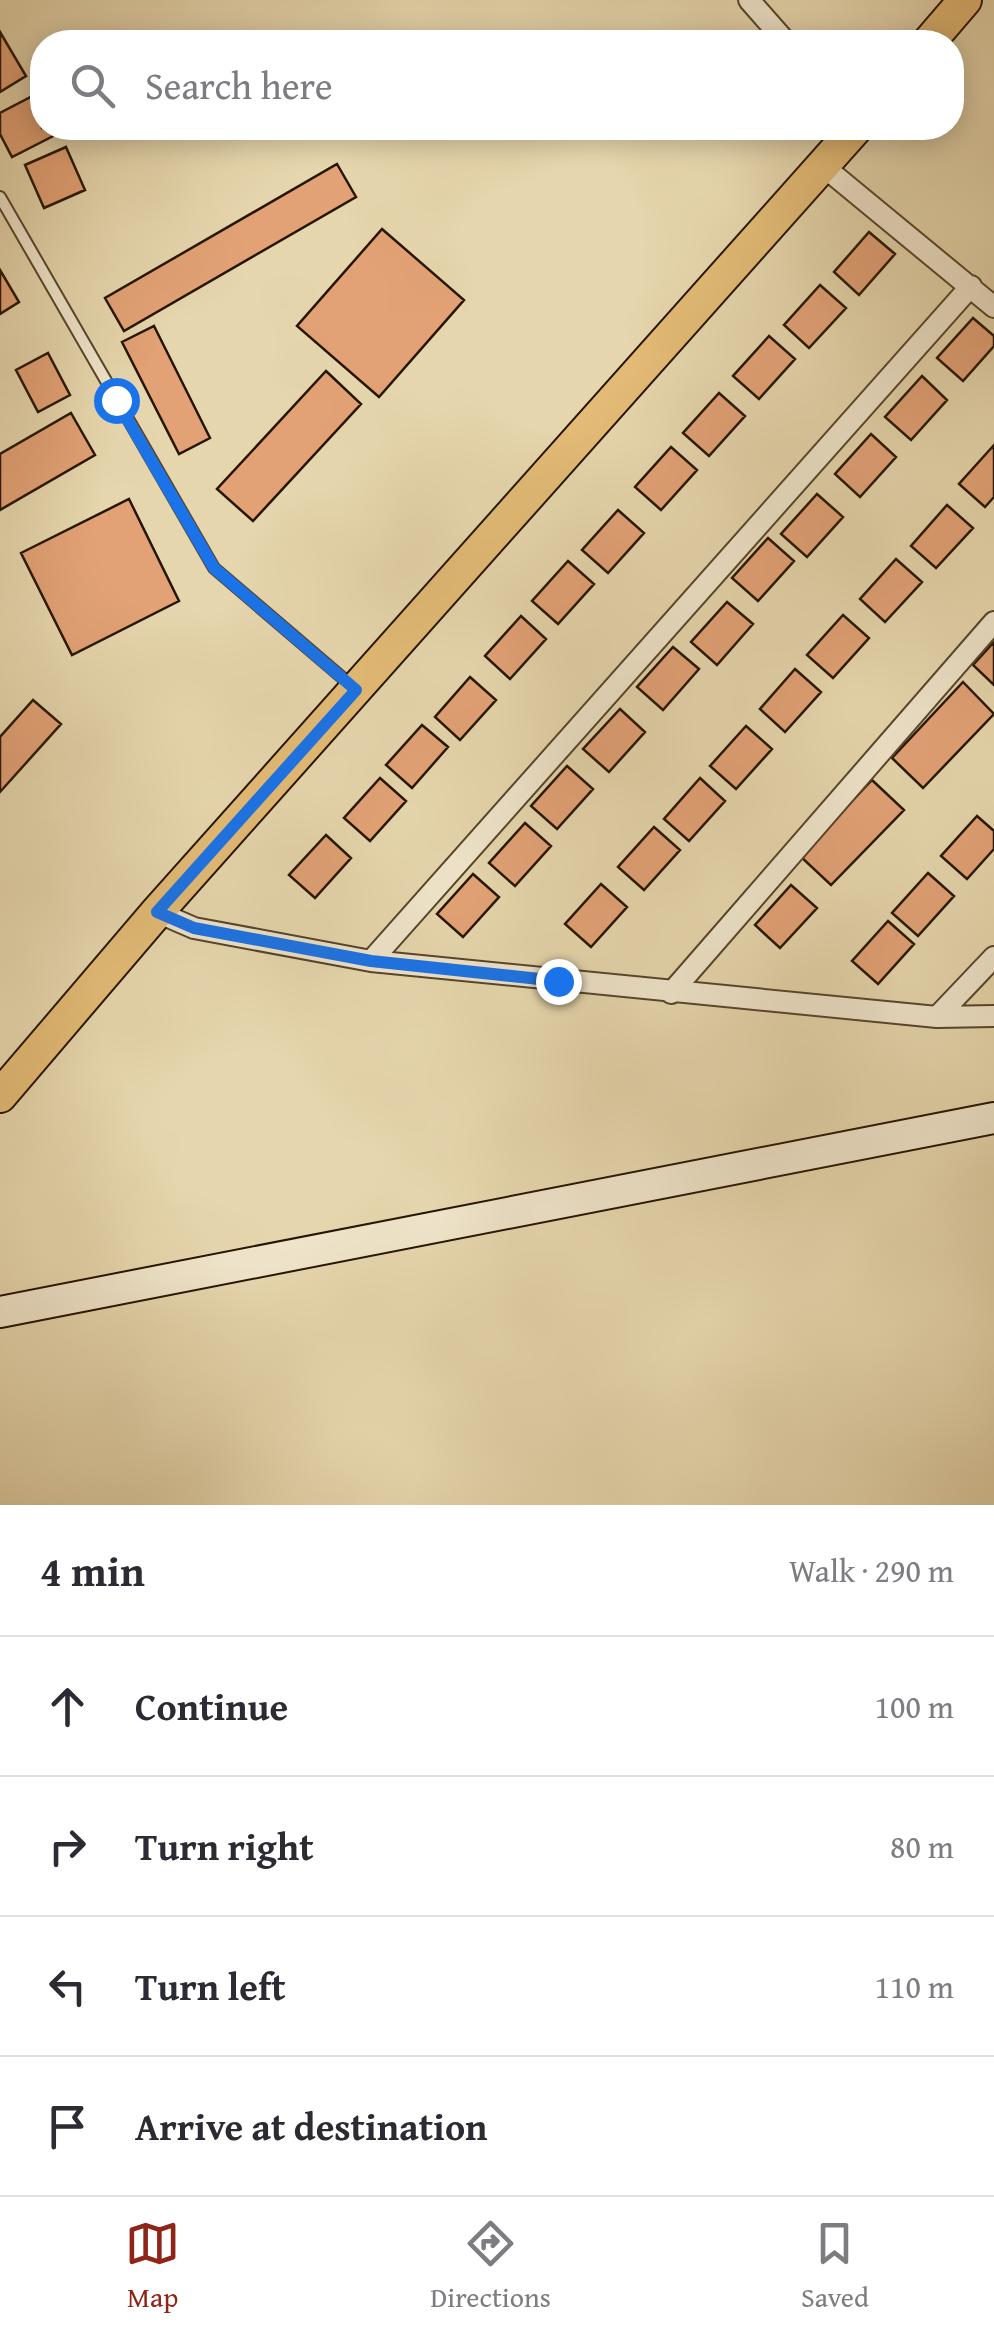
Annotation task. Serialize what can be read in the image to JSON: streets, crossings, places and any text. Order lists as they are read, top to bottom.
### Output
{
  "page": {
    "search": "Search here",
    "heading": ["4 min", "Walk · 290 m"],
    "list": [
      ["Continue", "100 m"],
      ["Turn right", "80 m"],
      ["Turn left", "110 m"],
      "Arrive at destination"
    ],
    "nav": ["Map", "Directions", "Saved"]
  }
}
